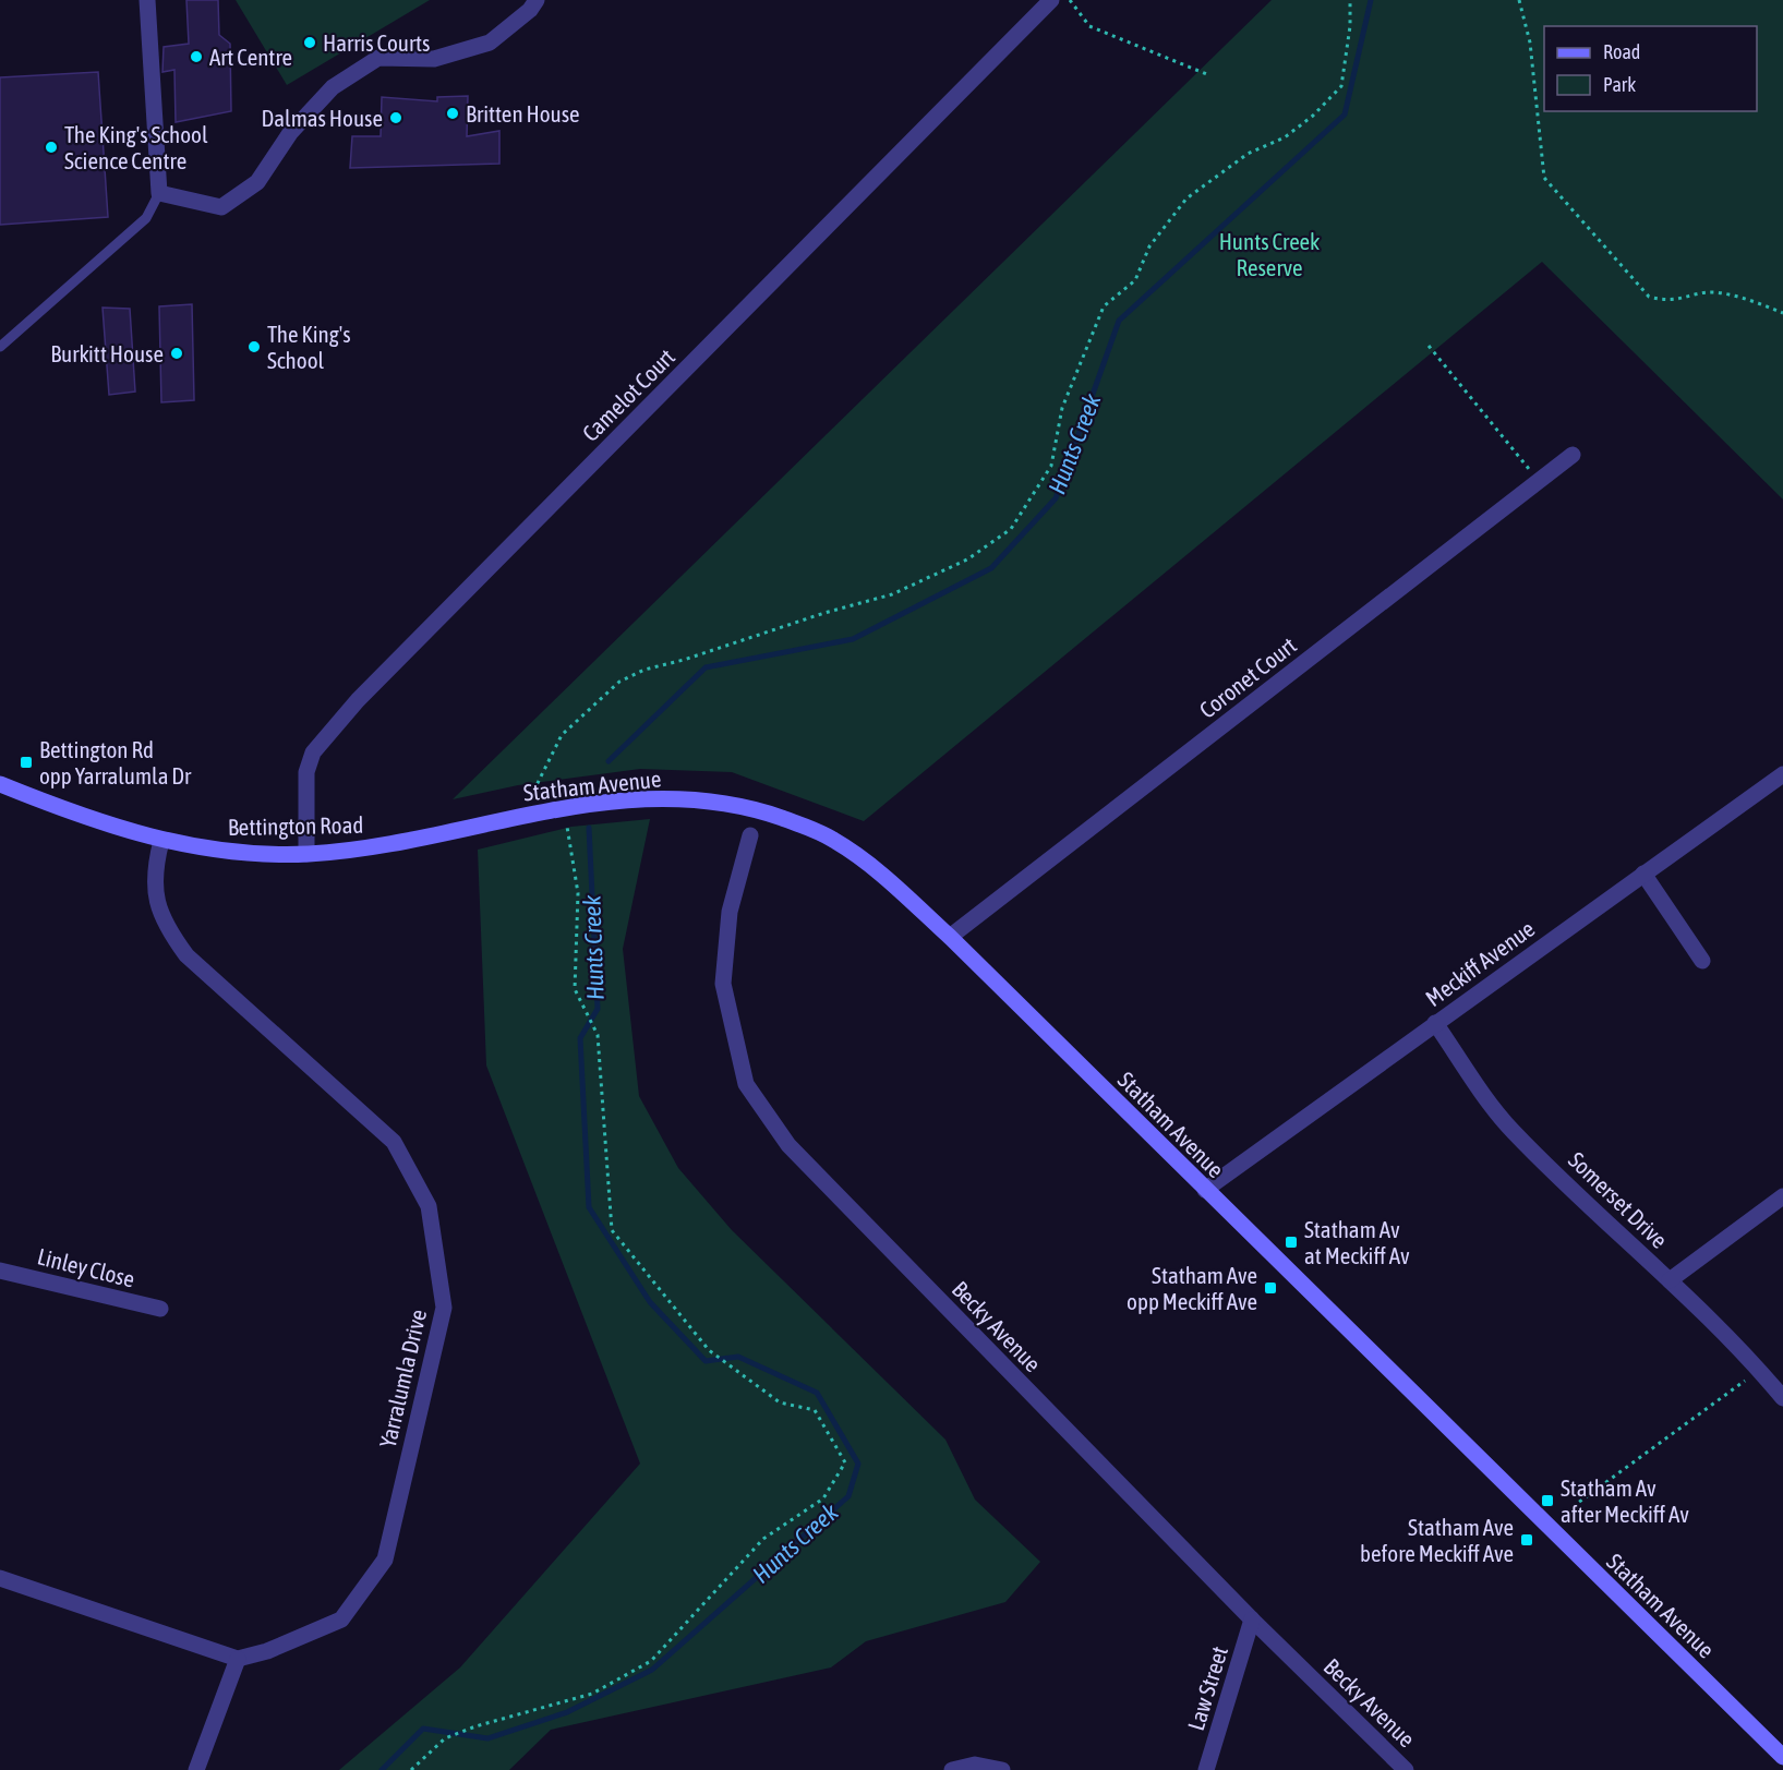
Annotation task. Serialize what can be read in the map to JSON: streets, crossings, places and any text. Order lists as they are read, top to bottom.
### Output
{
  "streets": {
    "main road": ["Statham Avenue", "Bettington Road"],
    "street": [
      "Camelot Court",
      "Coronet Court",
      "Meckiff Avenue",
      "Somerset Drive",
      "Linley Close",
      "Becky Avenue",
      "Yarralumla Drive",
      "Law Street"
    ]
  },
  "crossings": [
    ["Camelot Court", "Bettington Road"],
    ["Coronet Court", "Statham Avenue"],
    ["Statham Avenue", "Bettington Road"],
    ["Statham Avenue", "Meckiff Avenue"],
    ["Bettington Road", "Yarralumla Drive"],
    ["Meckiff Avenue", "Somerset Drive"],
    ["Becky Avenue", "Law Street"]
  ],
  "water": ["Hunts Creek"],
  "parks": ["Hunts Creek Reserve"],
  "places": {
    "other": [
      "Harris Courts",
      "Art Centre",
      "Britten House",
      "Dalmas House",
      "The King's School Science Centre",
      "The King's School",
      "Burkitt House"
    ],
    "transit": [
      "Bettington Rd opp Yarralumla Dr",
      "Statham Av at Meckiff Av",
      "Statham Ave opp Meckiff Ave",
      "Statham Av after Meckiff Av",
      "Statham Ave before Meckiff Ave"
    ]
  },
  "legend": ["Road", "Park"]
}
